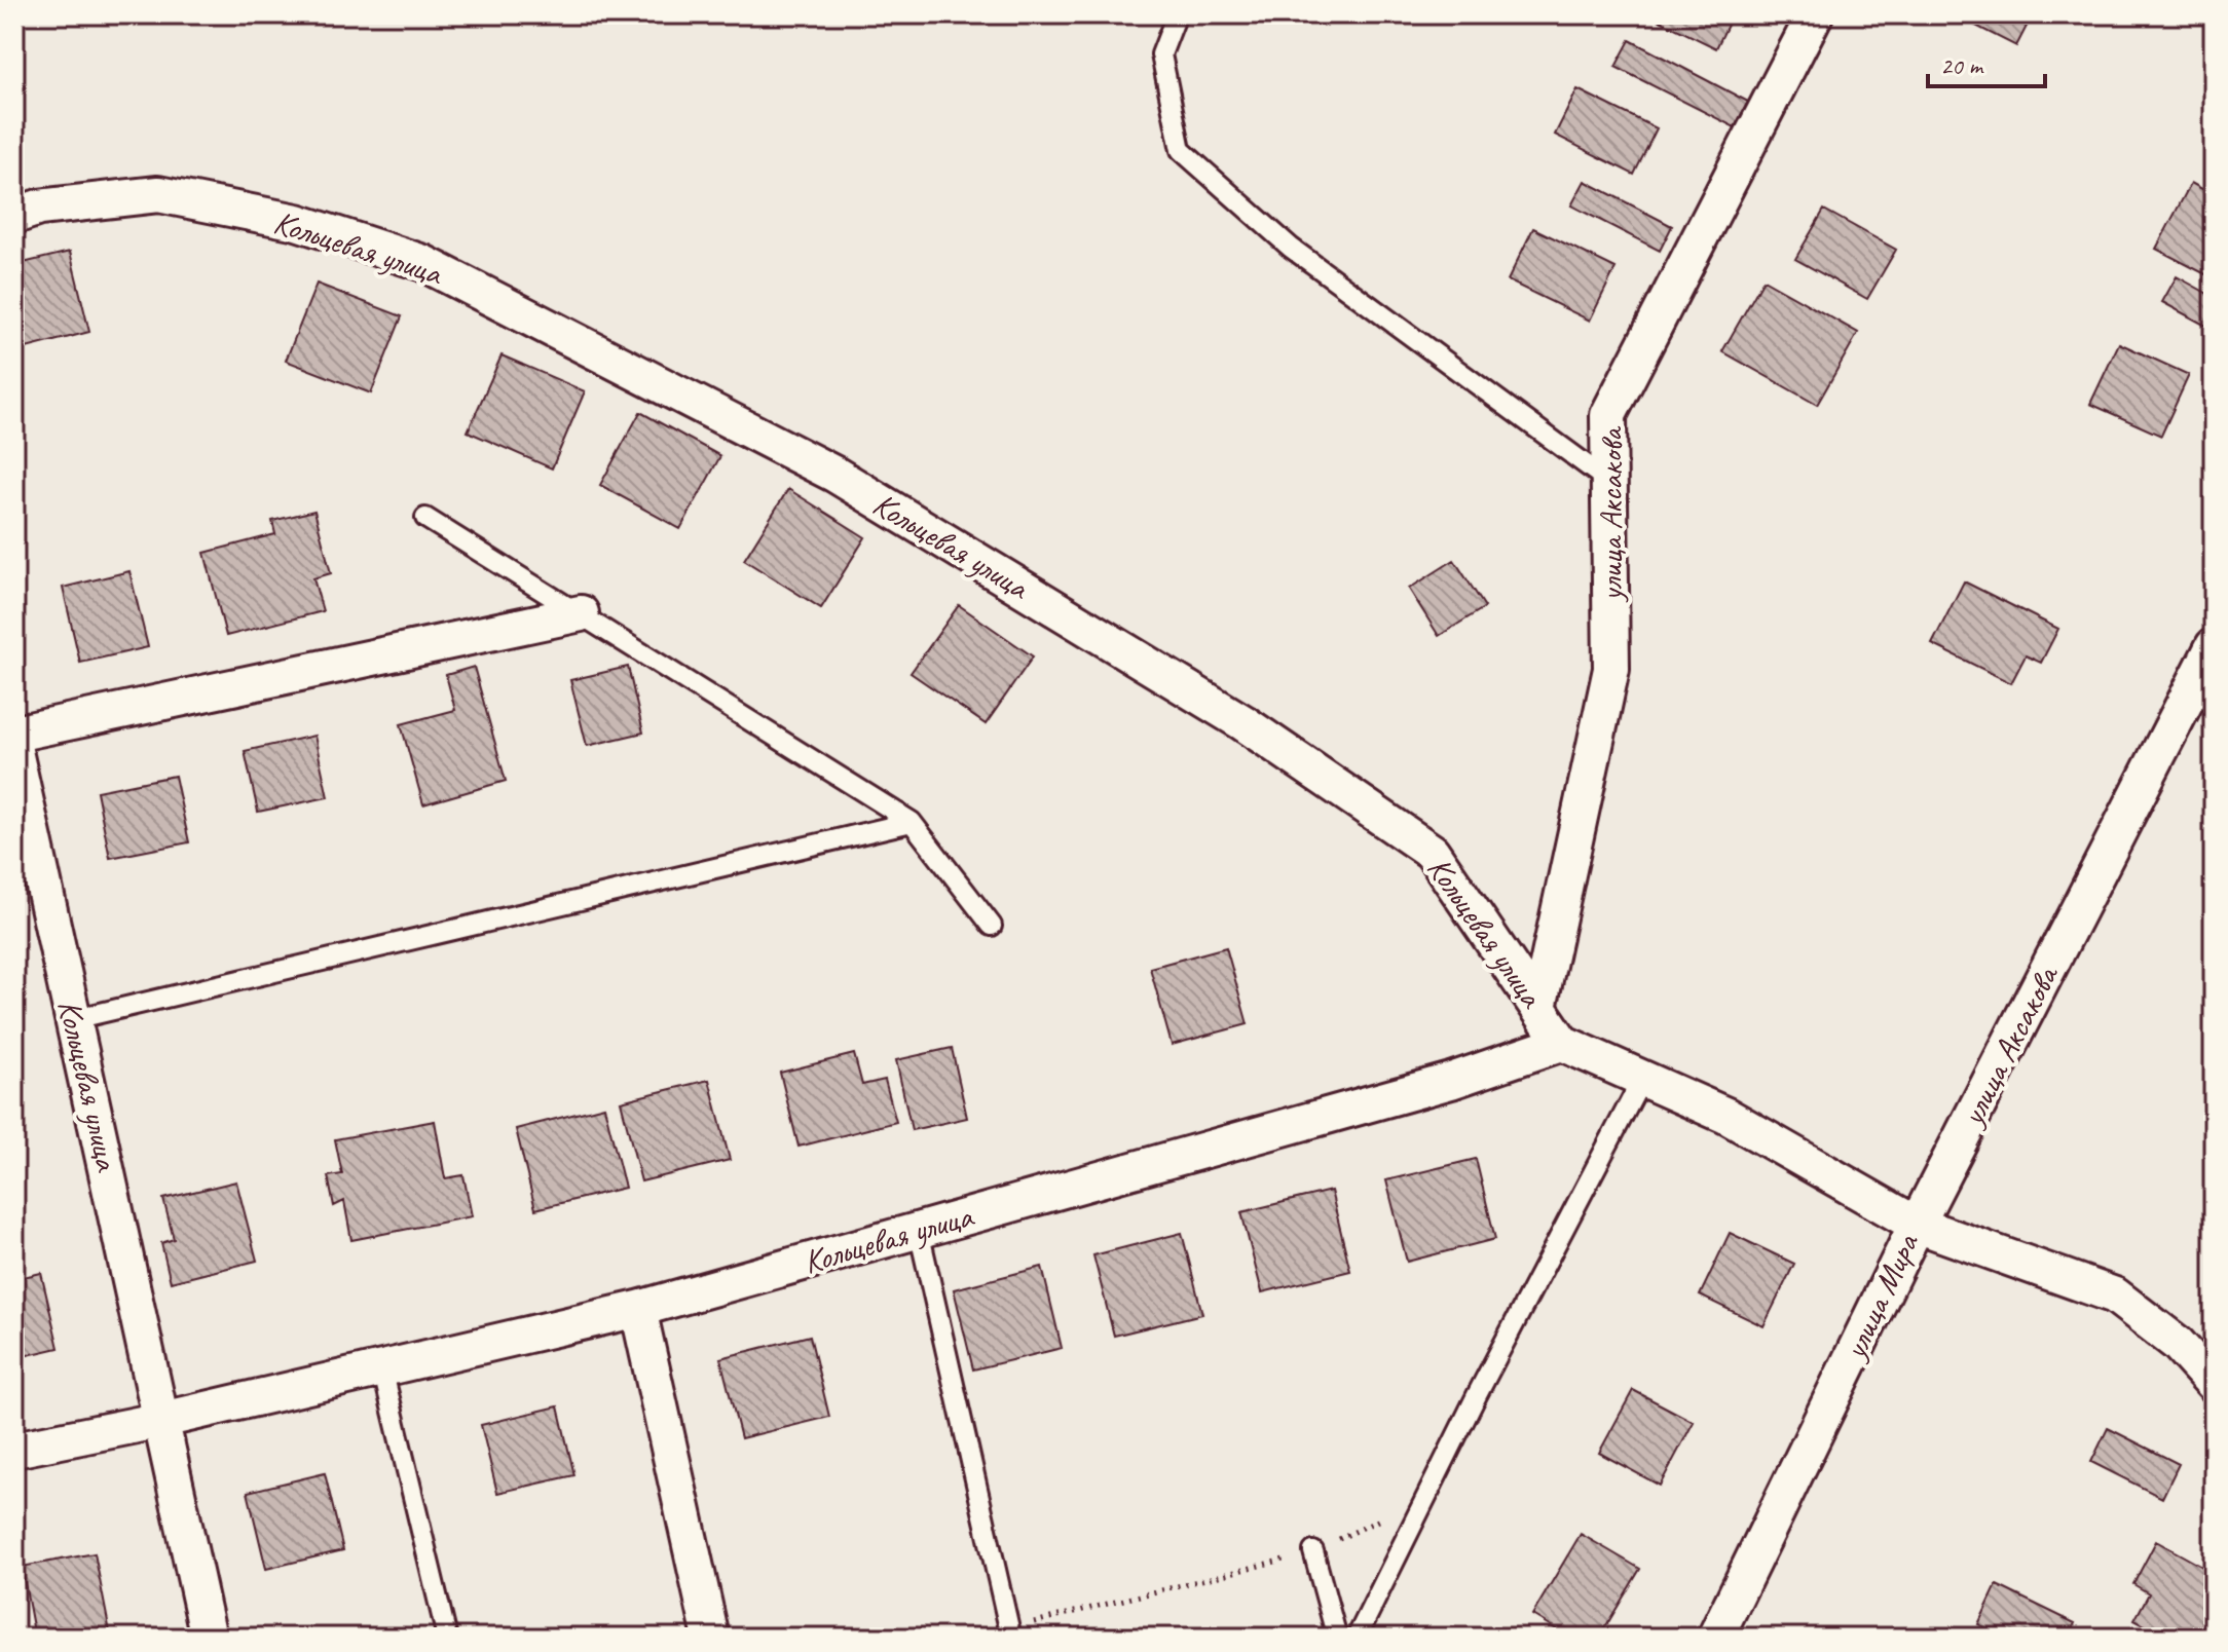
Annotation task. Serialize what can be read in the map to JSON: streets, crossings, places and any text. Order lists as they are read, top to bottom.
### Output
{
  "streets": {
    "street": ["Кольцевая улица", "улица Аксакова", "улица Мира"]
  },
  "crossings": [
    ["Кольцевая улица", "улица Аксакова"],
    ["Кольцевая улица", "улица Мира"],
    ["улица Аксакова", "улица Мира"]
  ],
  "scale_bar": "20 m"
}
